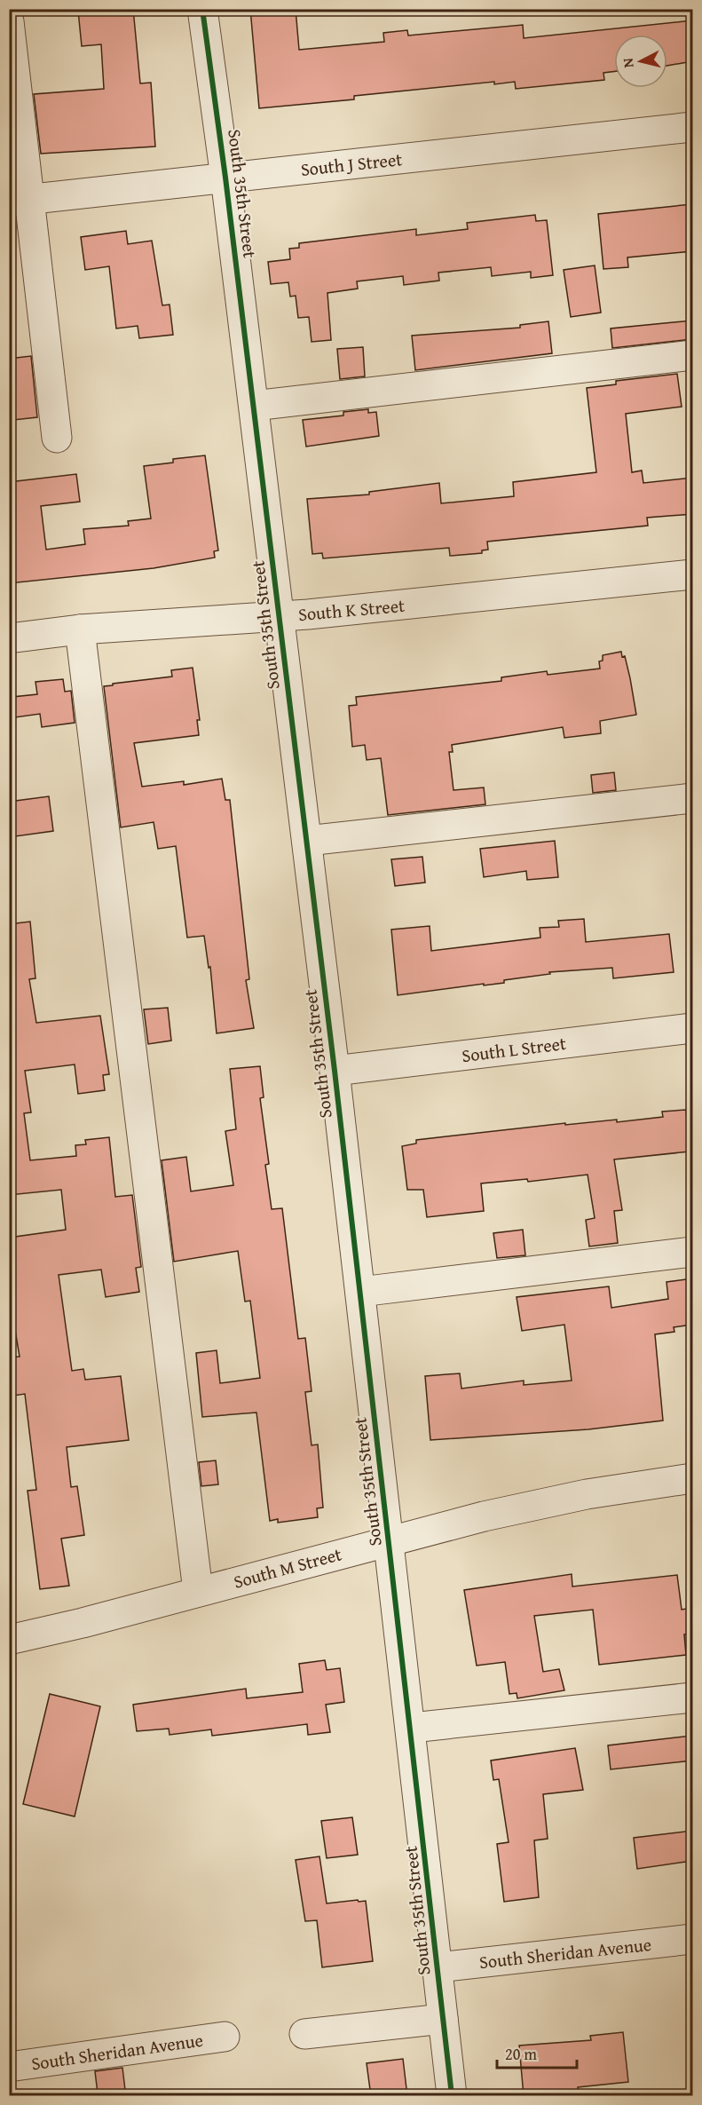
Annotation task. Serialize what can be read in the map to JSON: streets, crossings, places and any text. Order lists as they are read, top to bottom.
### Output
{
  "streets": {
    "street": [
      "South J Street",
      "South 35th Street",
      "South K Street",
      "South L Street",
      "South M Street",
      "South Sheridan Avenue"
    ]
  },
  "crossings": [
    ["South J Street", "South 35th Street"],
    ["South 35th Street", "South K Street"],
    ["South 35th Street", "South L Street"],
    ["South 35th Street", "South M Street"],
    ["South 35th Street", "South Sheridan Avenue"]
  ],
  "scale_bar": "20 m",
  "north": "left"
}
